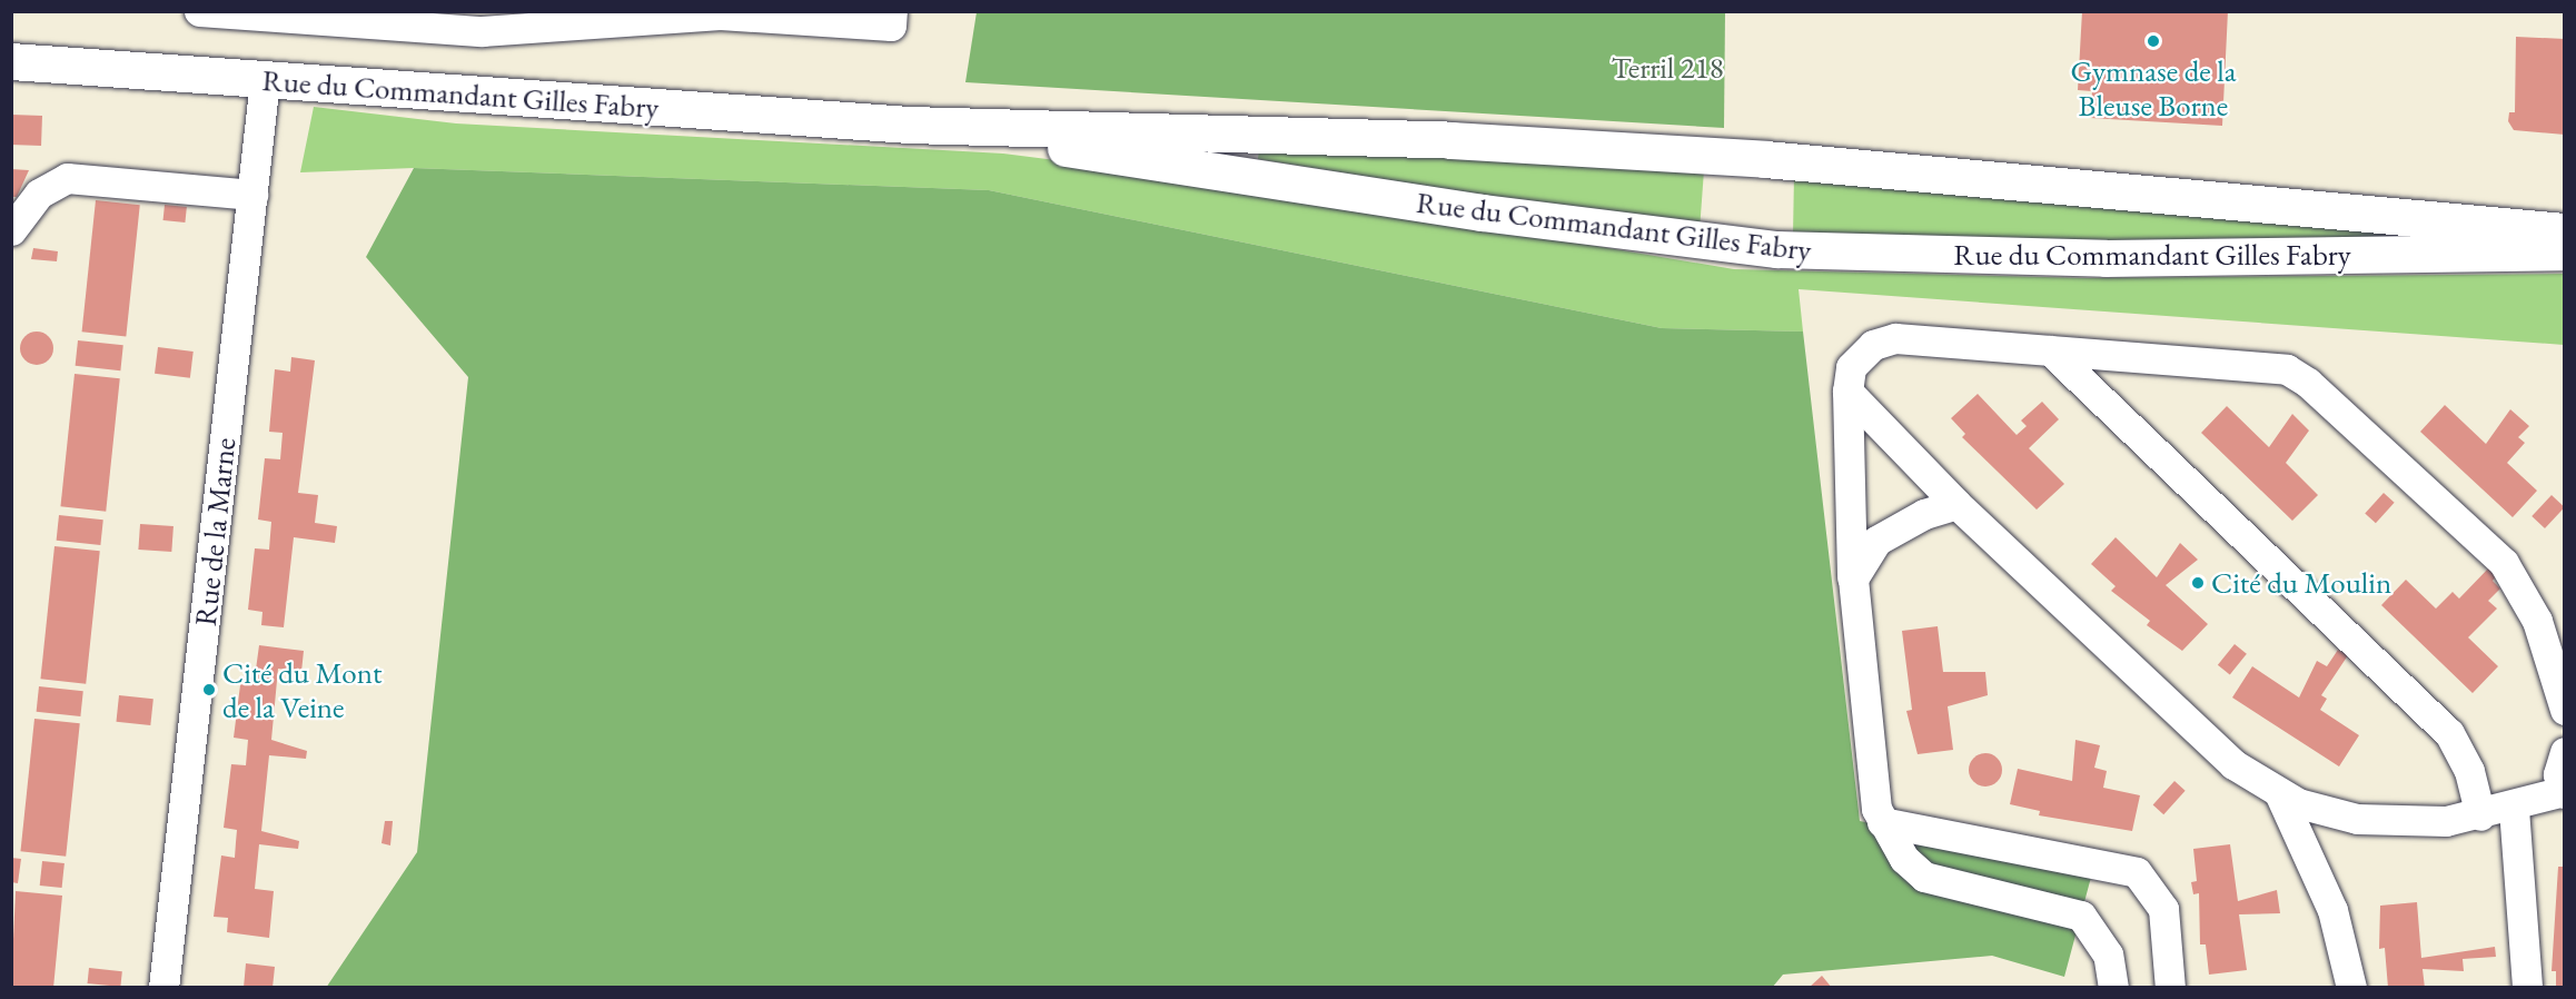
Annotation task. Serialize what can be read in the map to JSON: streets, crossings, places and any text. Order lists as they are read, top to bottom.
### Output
{
  "streets": {
    "street": ["Rue du Commandant Gilles Fabry", "Rue de la Marne"]
  },
  "crossings": [
    ["Rue du Commandant Gilles Fabry", "Rue de la Marne"]
  ],
  "parks": ["Terril 218"],
  "places": ["Gymnase de la Bleuse Borne", "Cité du Moulin", "Cité du Mont de la Veine"]
}
